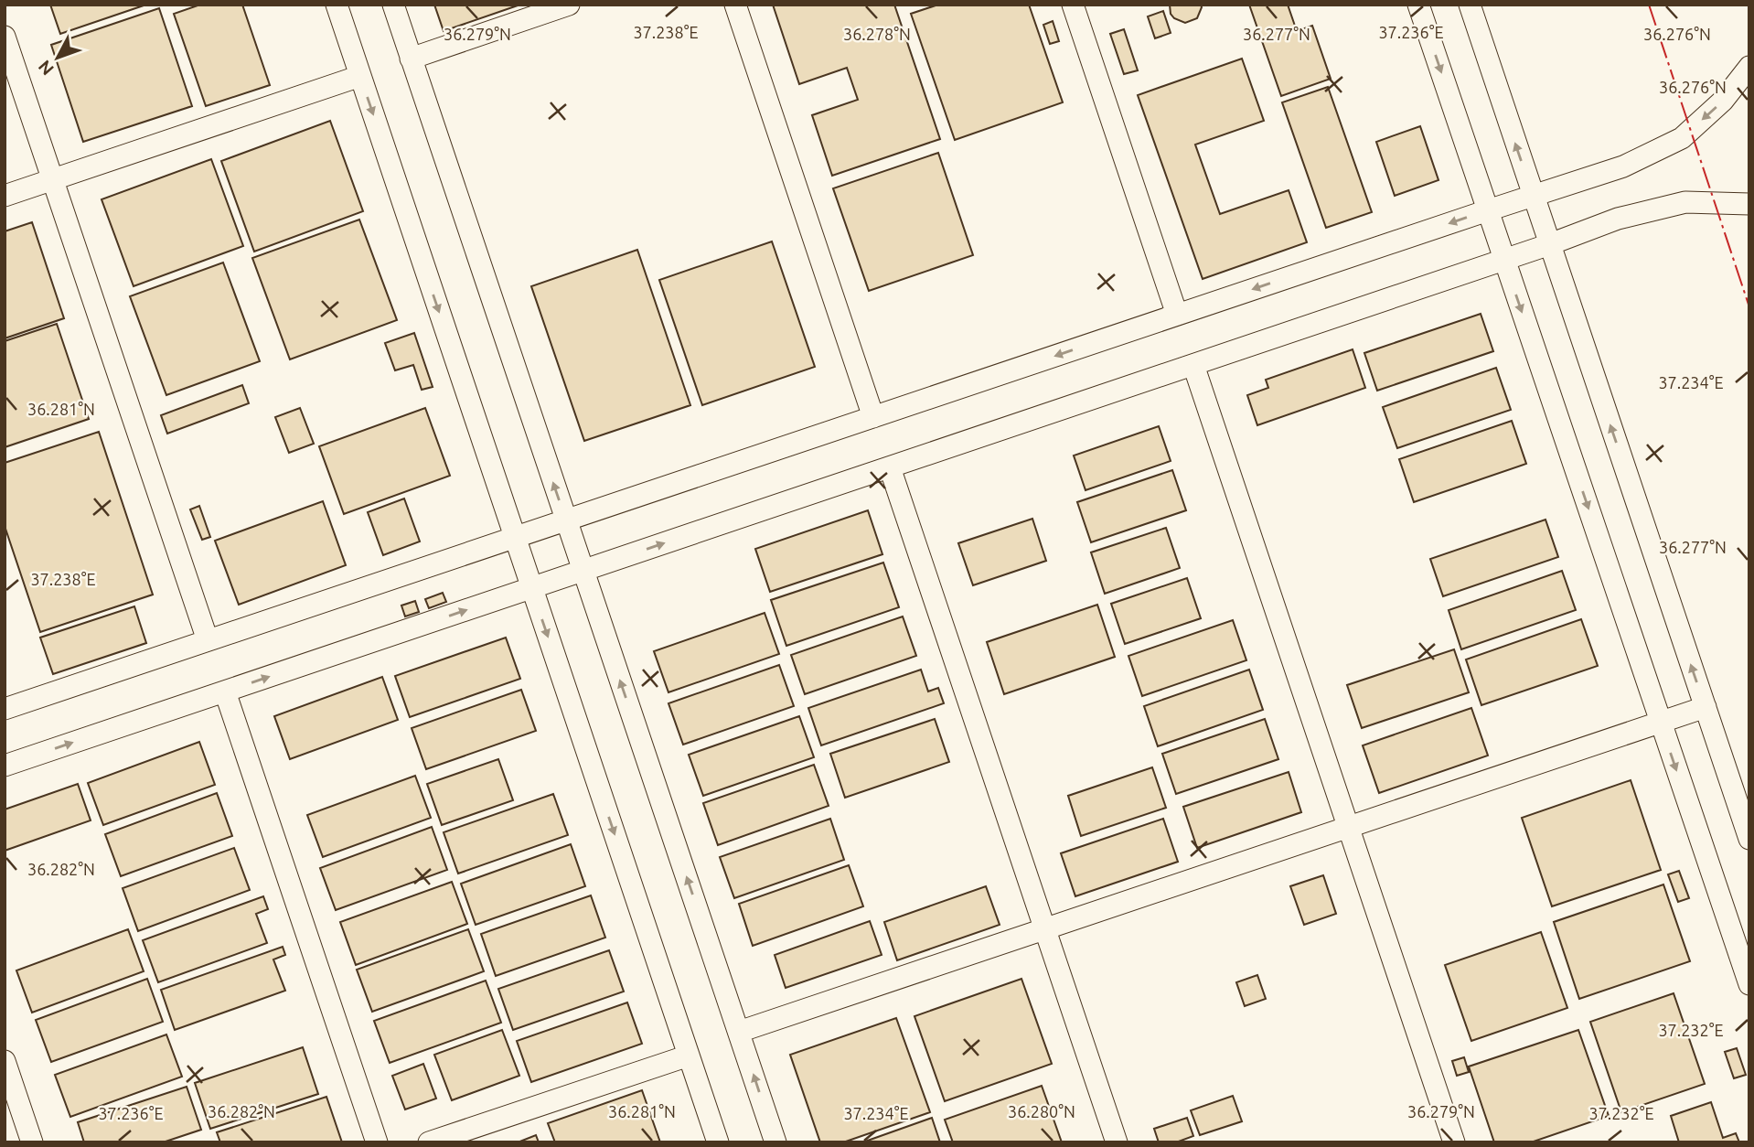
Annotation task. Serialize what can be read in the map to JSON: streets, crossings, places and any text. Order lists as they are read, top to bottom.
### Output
{
  "north": "bottom left",
  "coordinates": [
    "37.238°E",
    "37.236°E",
    "36.279°N",
    "36.278°N",
    "36.277°N",
    "36.276°N",
    "37.234°E",
    "36.281°N",
    "36.282°N",
    "37.232°E",
    "36.280°N"
  ]
}
